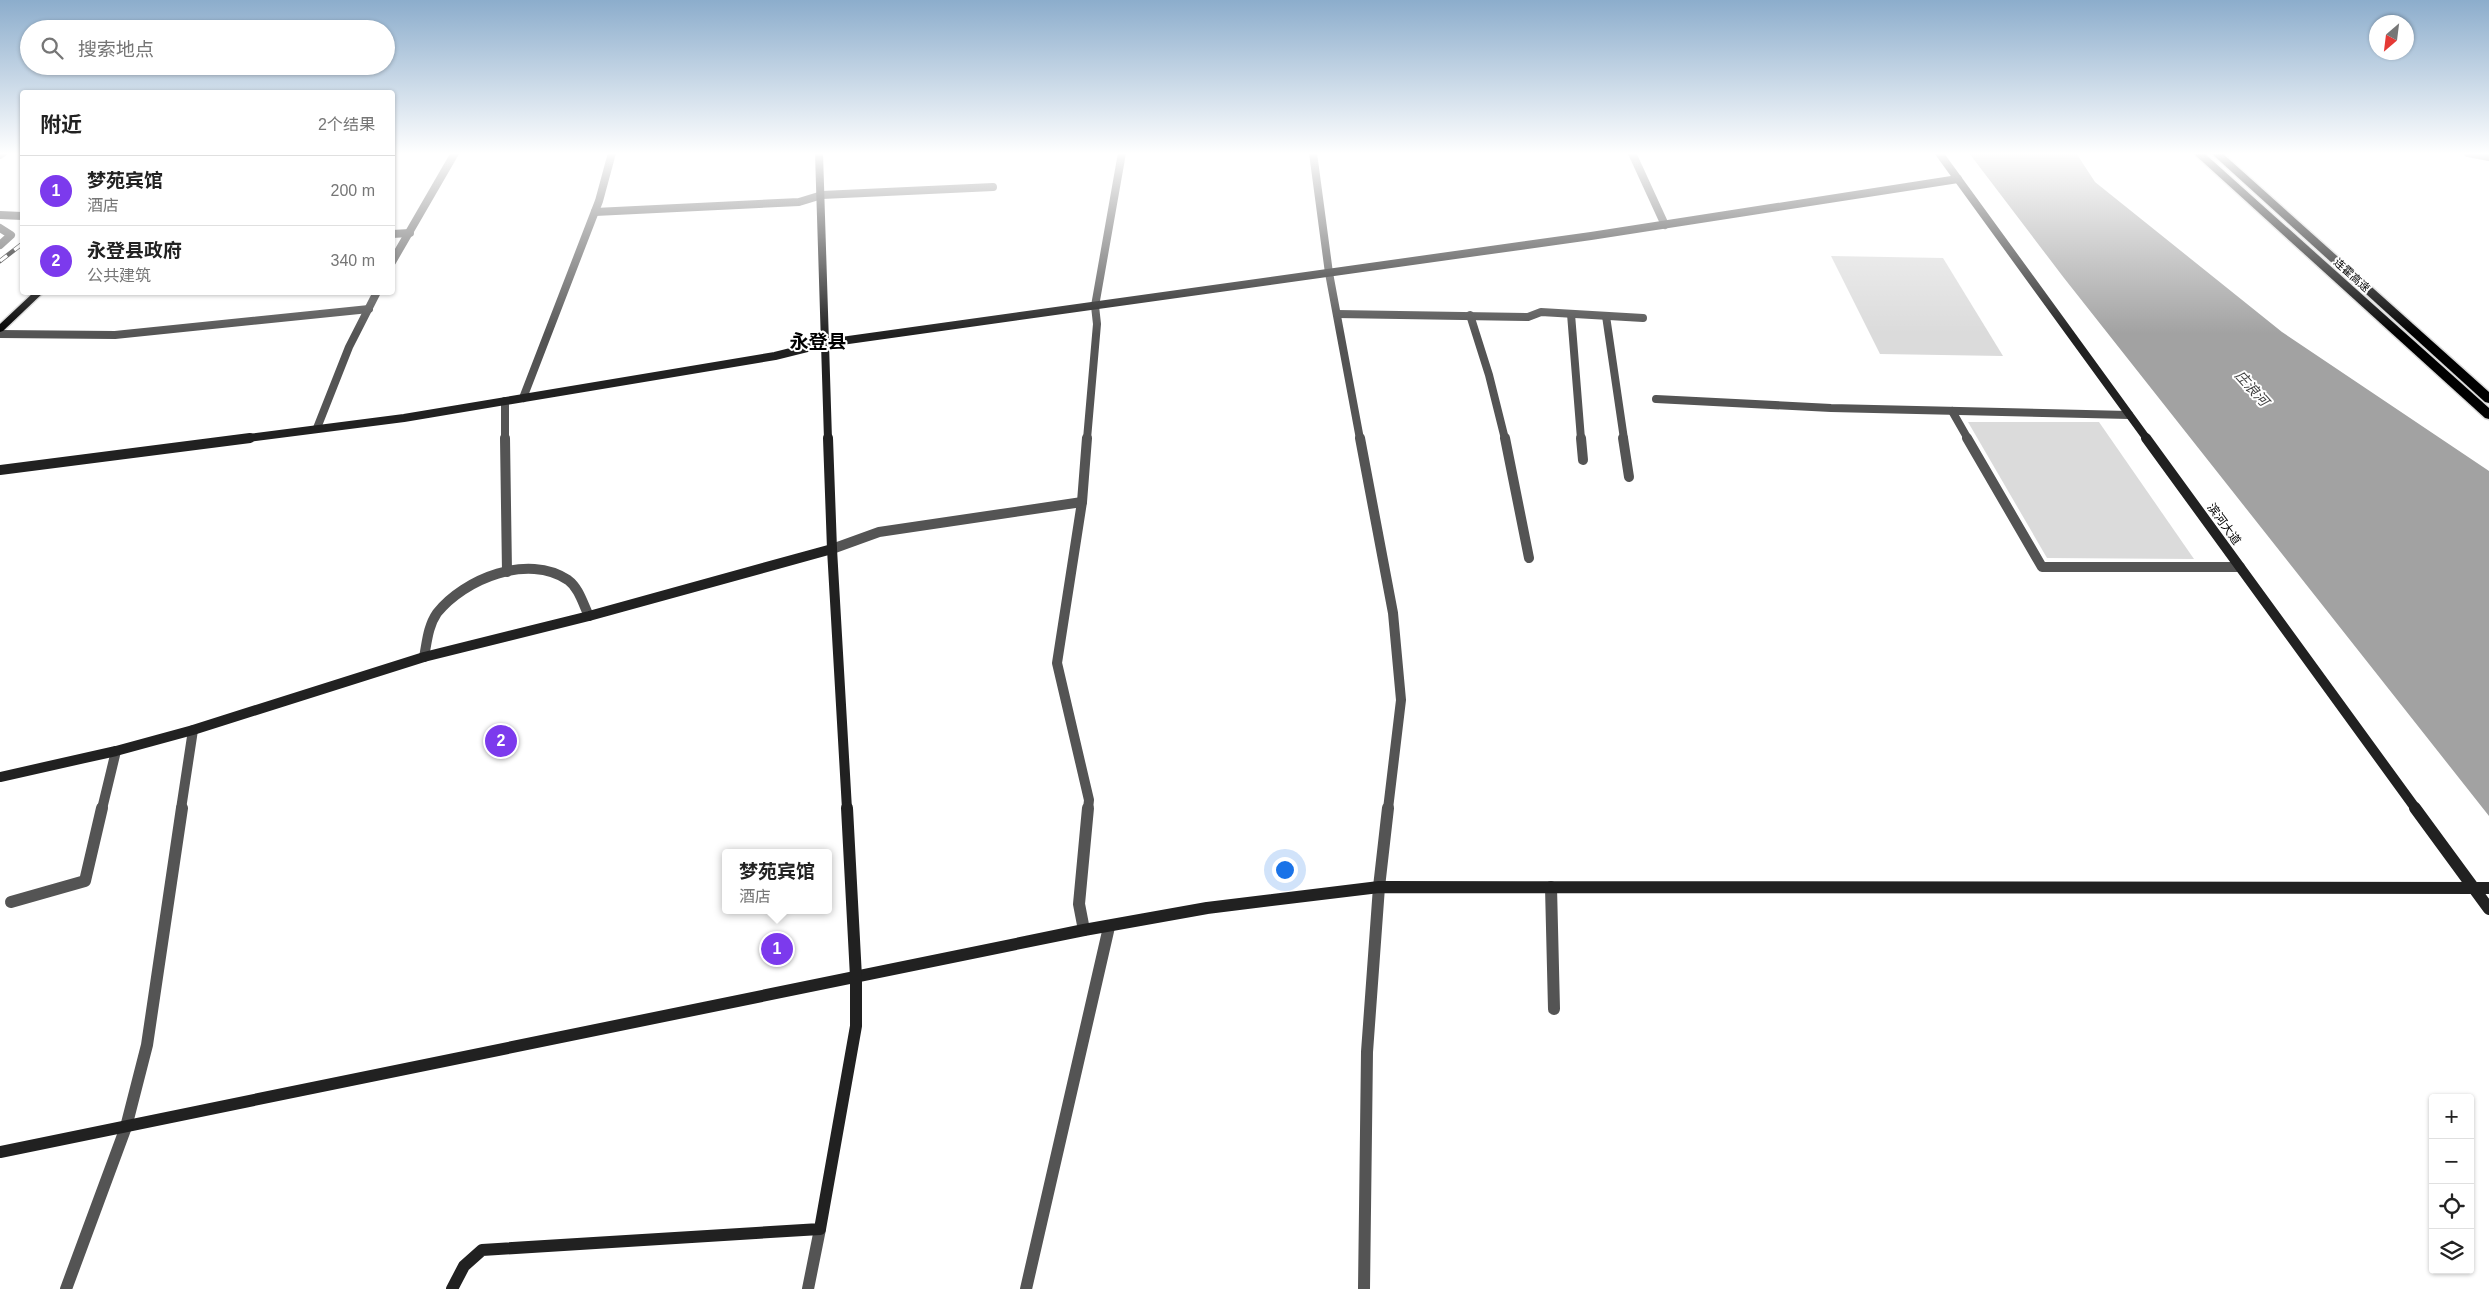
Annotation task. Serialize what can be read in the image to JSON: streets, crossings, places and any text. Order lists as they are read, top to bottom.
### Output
{
  "streets": {
    "highway": ["连霍高速"],
    "street": ["滨河大道"]
  },
  "districts": ["永登县"],
  "water": ["庄浪河"],
  "north": "bottom left",
  "page": {
    "search": "搜索地点",
    "heading": ["附近", "2个结果"],
    "list": [
      {
        "mark": "1",
        "name": "梦苑宾馆",
        "note": "酒店",
        "value": "200 m"
      },
      {
        "mark": "2",
        "name": "永登县政府",
        "note": "公共建筑",
        "value": "340 m"
      }
    ],
    "pins": ["2", "1"],
    "popup": ["梦苑宾馆", "酒店"],
    "map_buttons": ["+", "−"]
  }
}
